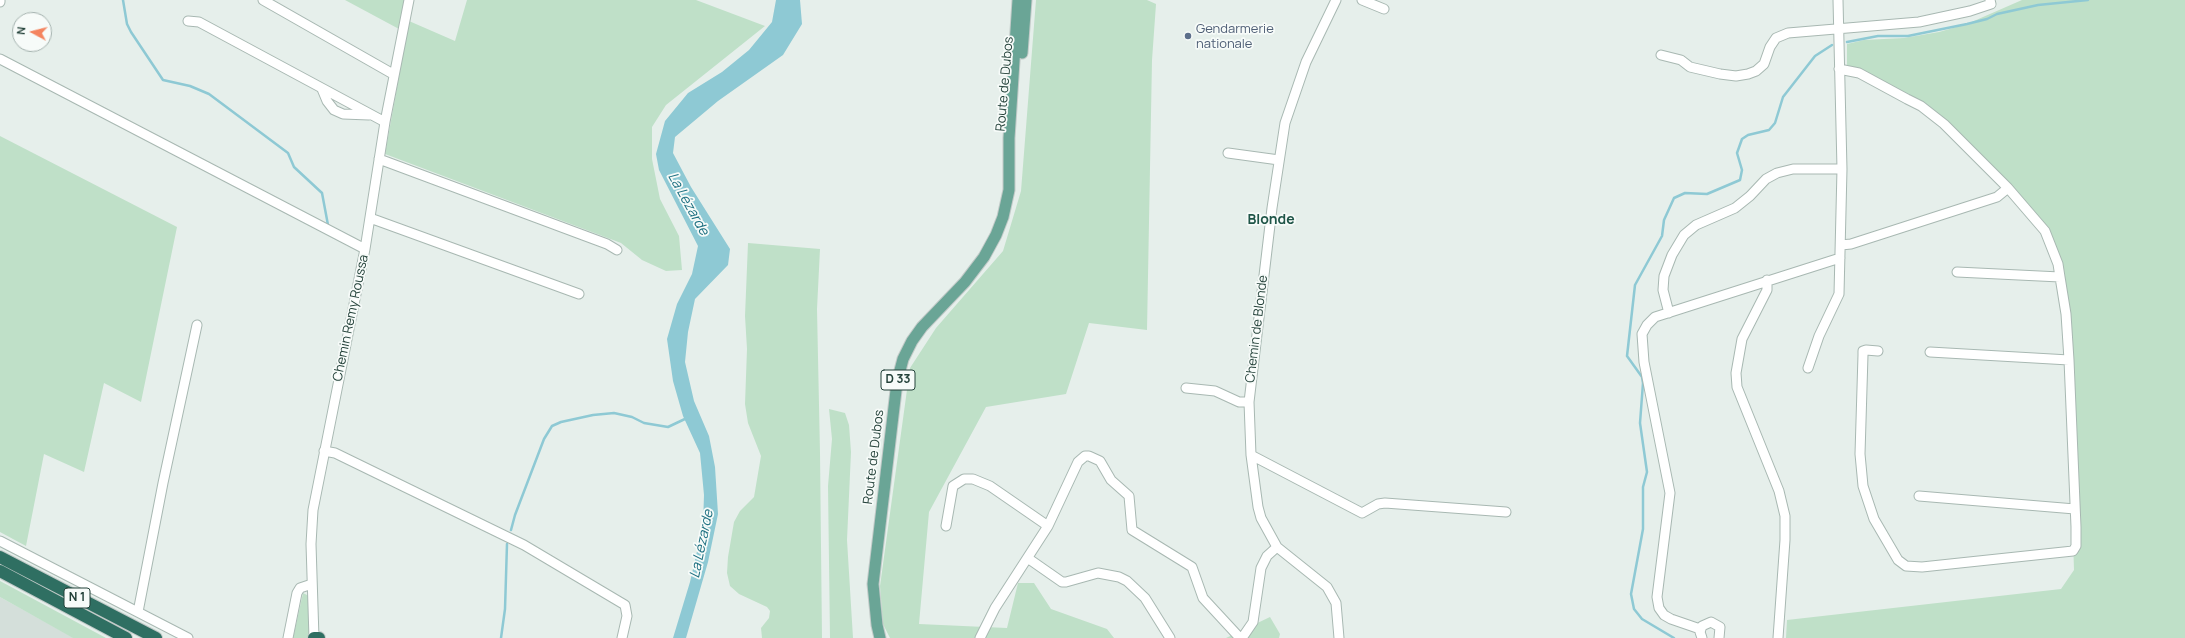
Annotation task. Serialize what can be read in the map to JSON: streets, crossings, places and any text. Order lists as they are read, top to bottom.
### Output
{
  "streets": {
    "highway": ["N 1"],
    "main road": ["Route de Dubos", "D 33"],
    "street": ["Chemin Remy Roussa", "Chemin de Blonde"]
  },
  "districts": ["Blonde"],
  "water": ["La Lézarde"],
  "places": ["Gendarmerie nationale"],
  "north": "left"
}
